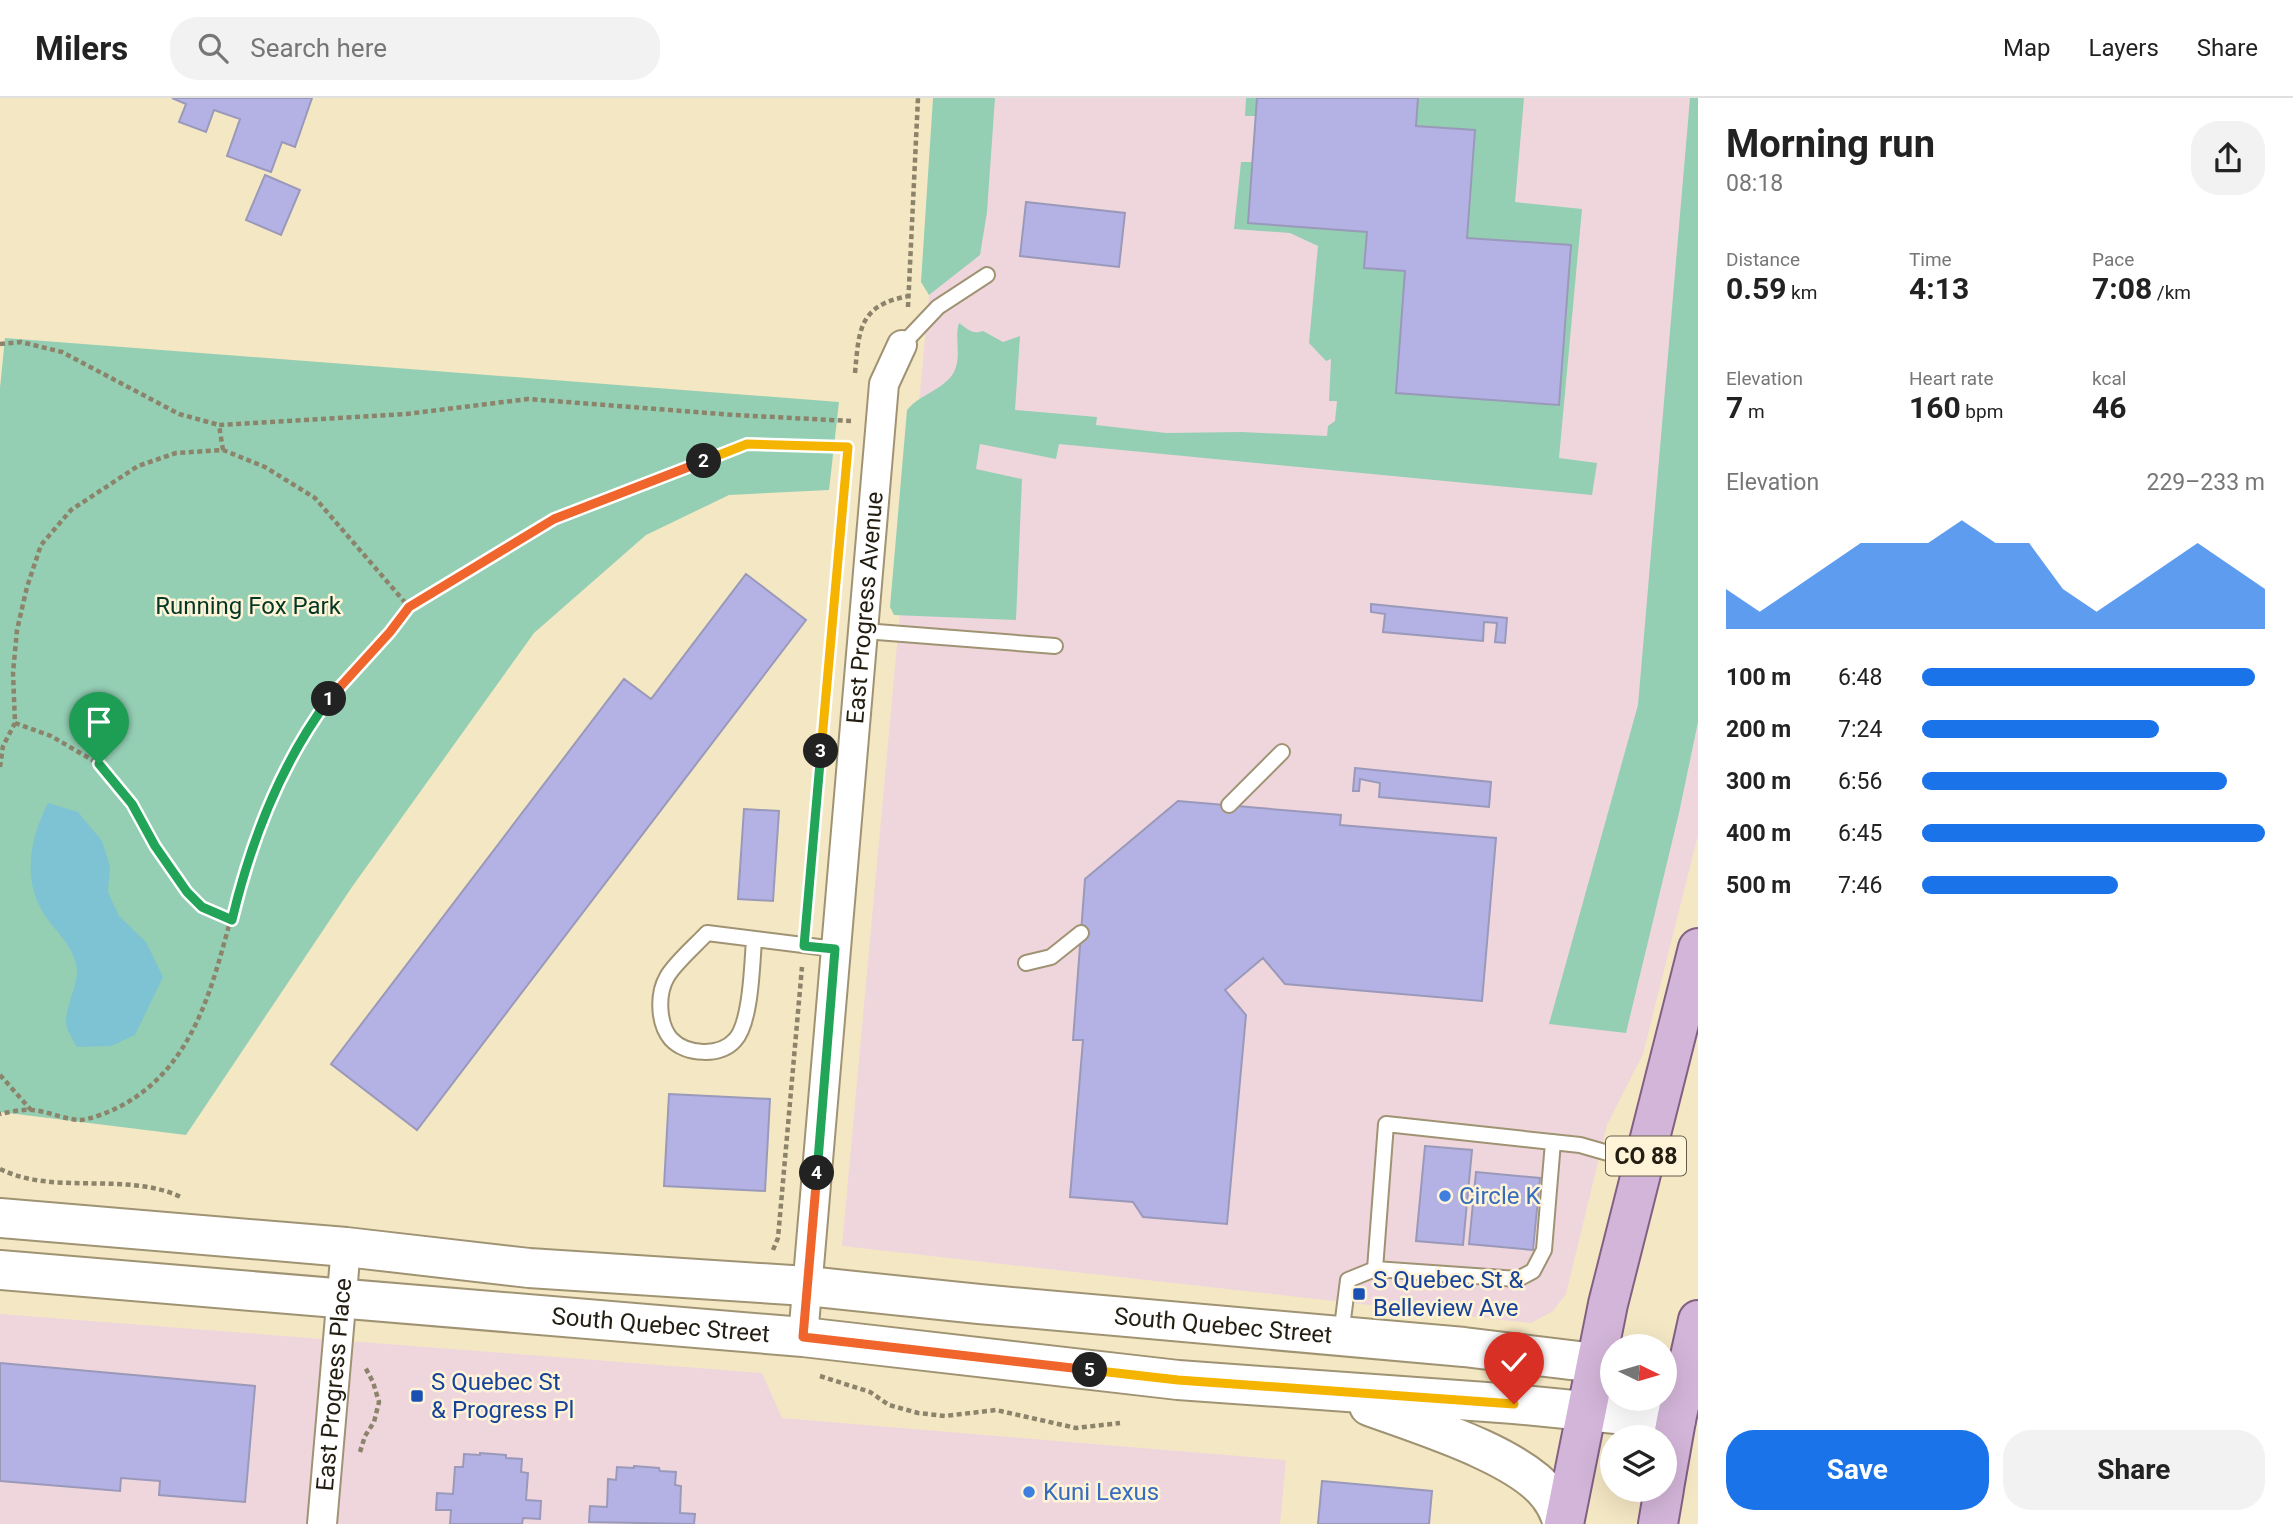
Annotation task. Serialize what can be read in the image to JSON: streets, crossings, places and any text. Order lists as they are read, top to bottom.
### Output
{
  "streets": {
    "main road": ["CO 88", "South Quebec Street"],
    "street": ["East Progress Avenue", "East Progress Place"]
  },
  "crossings": [
    ["East Progress Avenue", "South Quebec Street"],
    ["CO 88", "South Quebec Street"],
    ["South Quebec Street", "East Progress Place"]
  ],
  "parks": ["Running Fox Park"],
  "places": {
    "other": ["Circle K", "Kuni Lexus"],
    "transit": ["S Quebec St & Belleview Ave", "S Quebec St & Progress Pl"]
  },
  "north": "right",
  "page": {
    "header": "Milers",
    "search": "Search here",
    "nav": ["Map", "Layers", "Share"],
    "heading": ["Morning run", "08:18"],
    "stats": [
      ["Distance", "0.59 km"],
      ["Time", "4:13"],
      ["Pace", "7:08 /km"],
      ["Elevation", "7 m"],
      ["Heart rate", "160 bpm"],
      ["kcal", "46"]
    ],
    "pins": [
      "2",
      "1",
      "3",
      "4",
      "5"
    ],
    "chart": ["Elevation", "229–233 m"],
    "list": [
      {
        "name": "100 m",
        "note": "6:48"
      },
      {
        "name": "200 m",
        "note": "7:24"
      },
      {
        "name": "300 m",
        "note": "6:56"
      },
      {
        "name": "400 m",
        "note": "6:45"
      },
      {
        "name": "500 m",
        "note": "7:46"
      }
    ],
    "buttons": ["Save", "Share"]
  }
}
